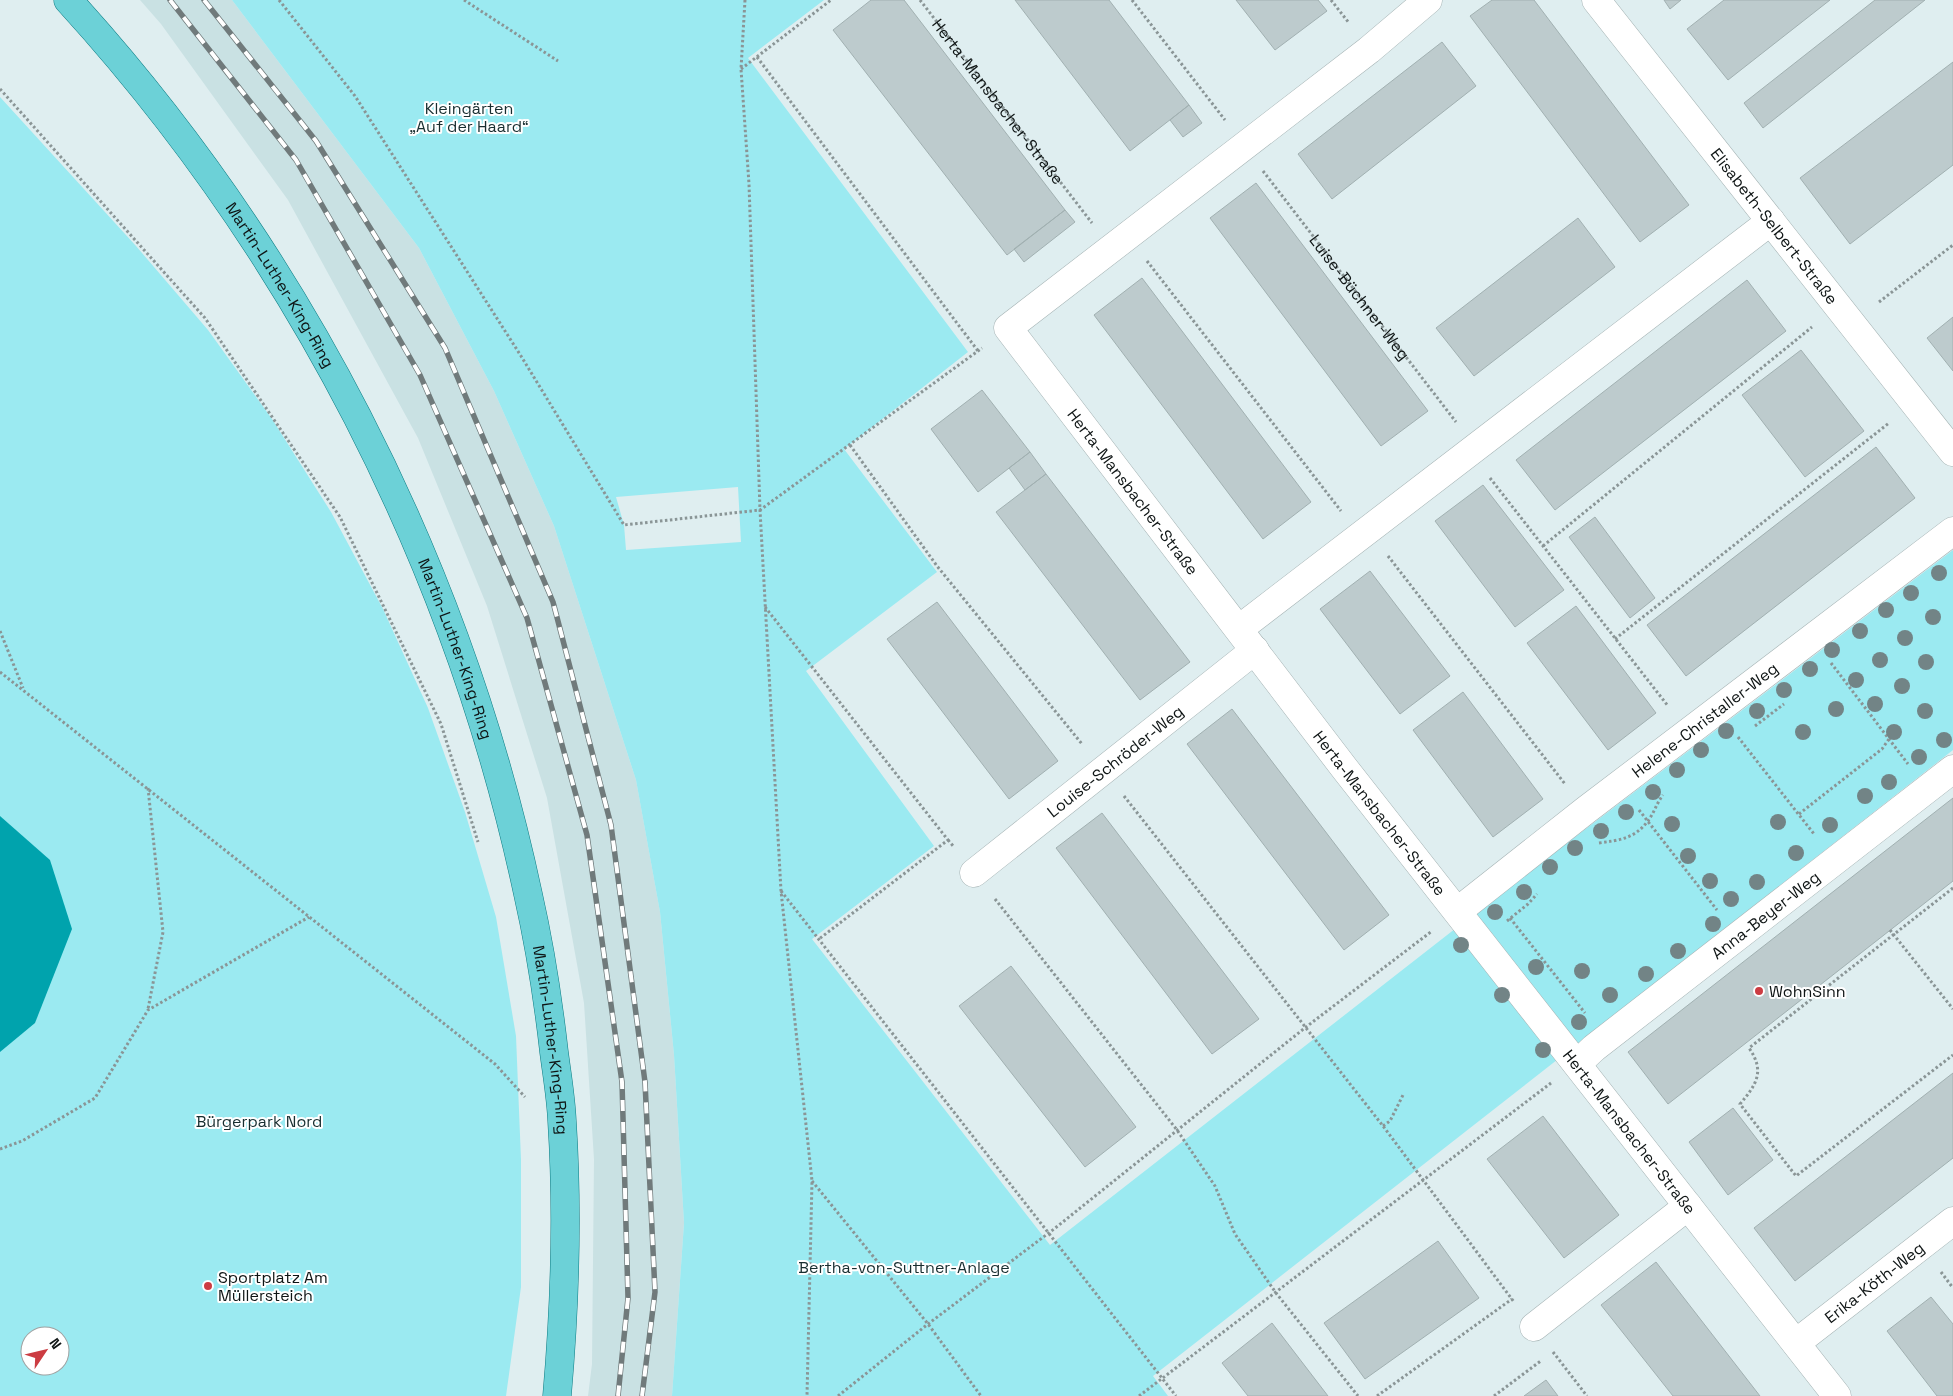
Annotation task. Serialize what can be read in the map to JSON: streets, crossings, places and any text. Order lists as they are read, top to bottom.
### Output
{
  "streets": {
    "main road": ["Martin-Luther-King-Ring"],
    "street": [
      "Herta-Mansbacher-Straße",
      "Elisabeth-Selbert-Straße",
      "Helene-Christaller-Weg",
      "Louise-Schröder-Weg",
      "Anna-Beyer-Weg",
      "Erika-Köth-Weg"
    ],
    "path": ["Luise-Büchner-Weg"]
  },
  "crossings": [
    ["Herta-Mansbacher-Straße", "Helene-Christaller-Weg"],
    ["Herta-Mansbacher-Straße", "Louise-Schröder-Weg"],
    ["Herta-Mansbacher-Straße", "Anna-Beyer-Weg"],
    ["Herta-Mansbacher-Straße", "Erika-Köth-Weg"],
    ["Luise-Büchner-Weg", "Helene-Christaller-Weg"]
  ],
  "parks": ["Kleingärten „Auf der Haard“", "Bürgerpark Nord", "Bertha-von-Suttner-Anlage"],
  "places": ["WohnSinn", "Sportplatz Am Müllersteich"],
  "north": "top right"
}
